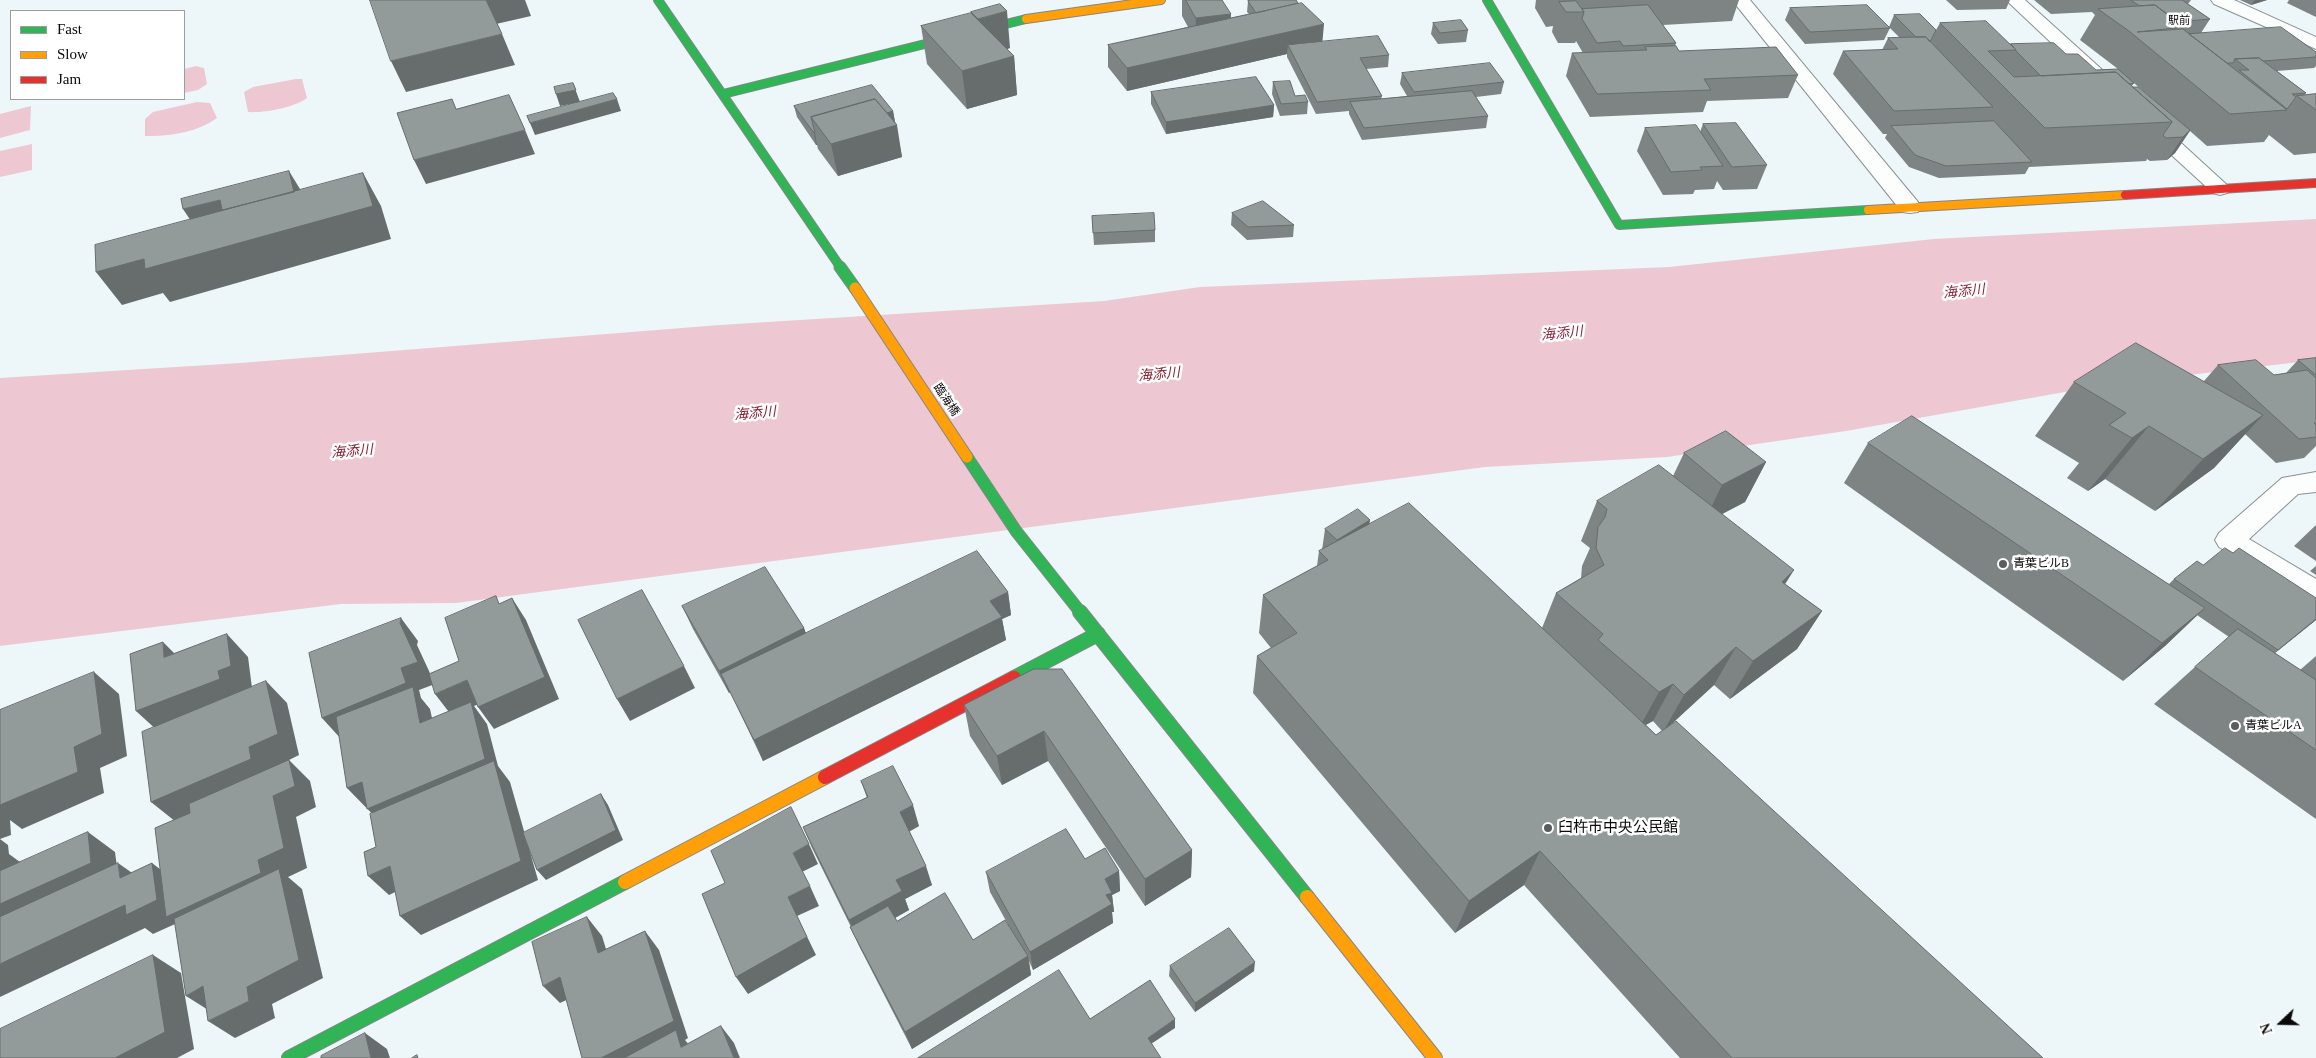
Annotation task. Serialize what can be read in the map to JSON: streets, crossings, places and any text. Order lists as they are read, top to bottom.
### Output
{
  "streets": {
    "street": ["臨海橋"]
  },
  "districts": ["駅前"],
  "water": ["海添川"],
  "places": ["青葉ビルB", "青葉ビルA", "臼杵市中央公民館"],
  "legend": ["Fast", "Slow", "Jam"],
  "north": "left"
}
